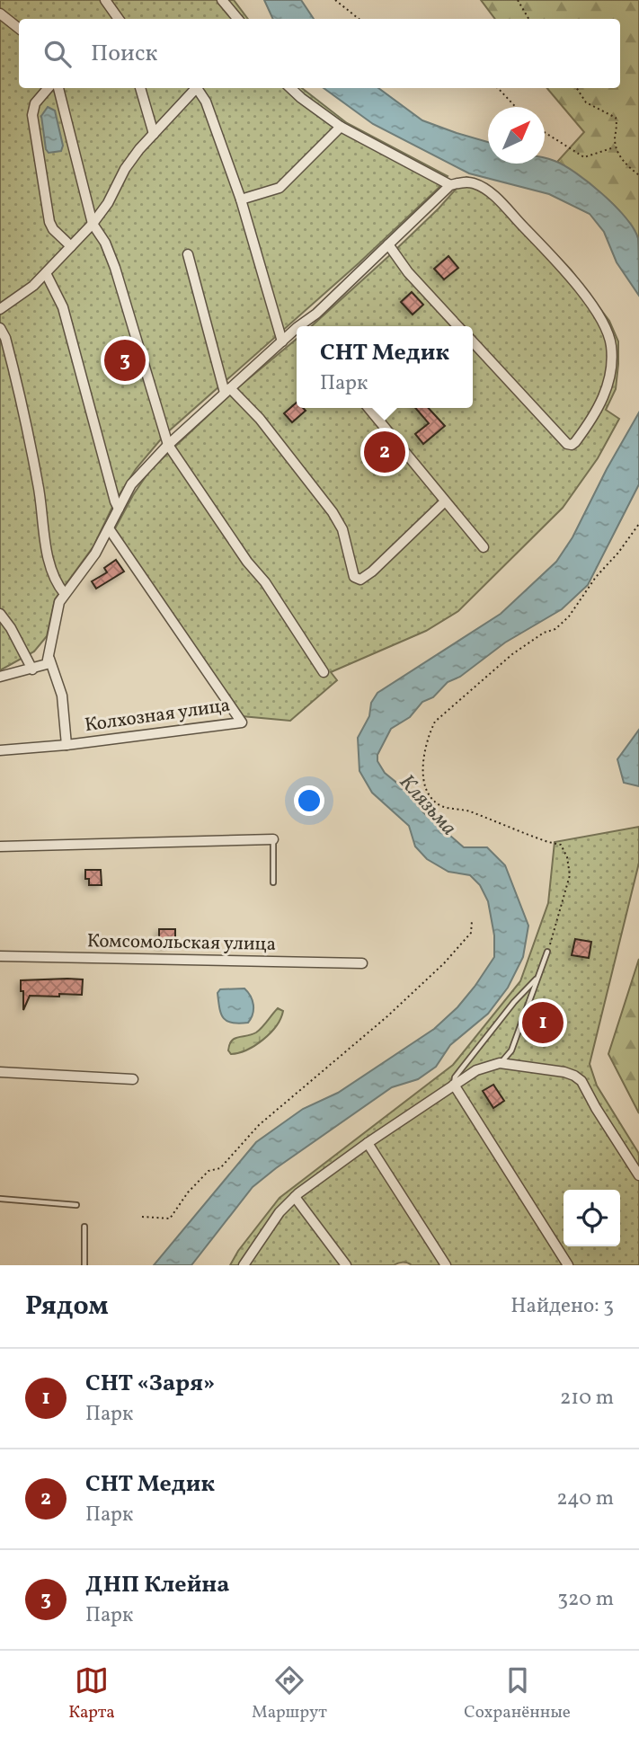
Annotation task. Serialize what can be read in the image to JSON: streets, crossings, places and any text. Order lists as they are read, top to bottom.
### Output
{
  "streets": {
    "street": ["Колхозная улица", "Комсомольская улица"]
  },
  "water": ["Клязьма"],
  "north": "top right",
  "page": {
    "search": "Поиск",
    "popup": ["СНТ Медик", "Парк"],
    "pins": ["3", "2", "1"],
    "heading": ["Рядом", "Найдено: 3"],
    "list": [
      {
        "mark": "1",
        "name": "СНТ «Заря»",
        "note": "Парк",
        "value": "210 m"
      },
      {
        "mark": "2",
        "name": "СНТ Медик",
        "note": "Парк",
        "value": "240 m"
      },
      {
        "mark": "3",
        "name": "ДНП Клейна",
        "note": "Парк",
        "value": "320 m"
      }
    ],
    "nav": ["Карта", "Маршрут", "Сохранённые"]
  }
}
